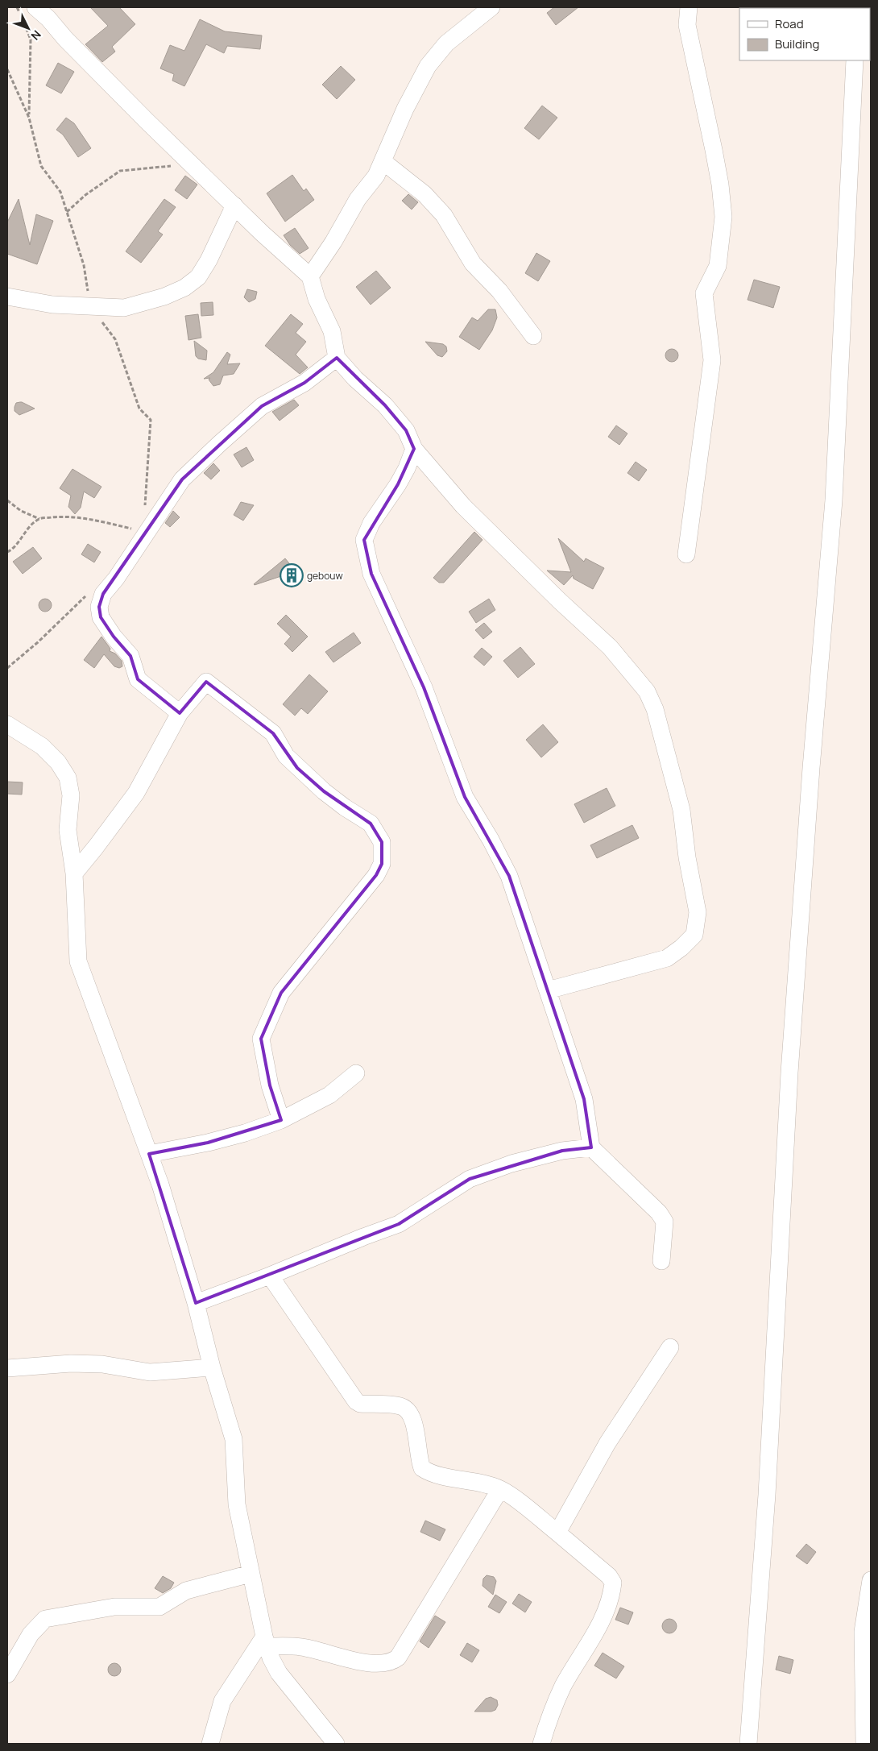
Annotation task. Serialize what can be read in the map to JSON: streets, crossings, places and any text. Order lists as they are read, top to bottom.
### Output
{
  "places": {
    "building": ["gebouw"]
  },
  "legend": ["Road", "Building"],
  "north": "bottom right"
}
